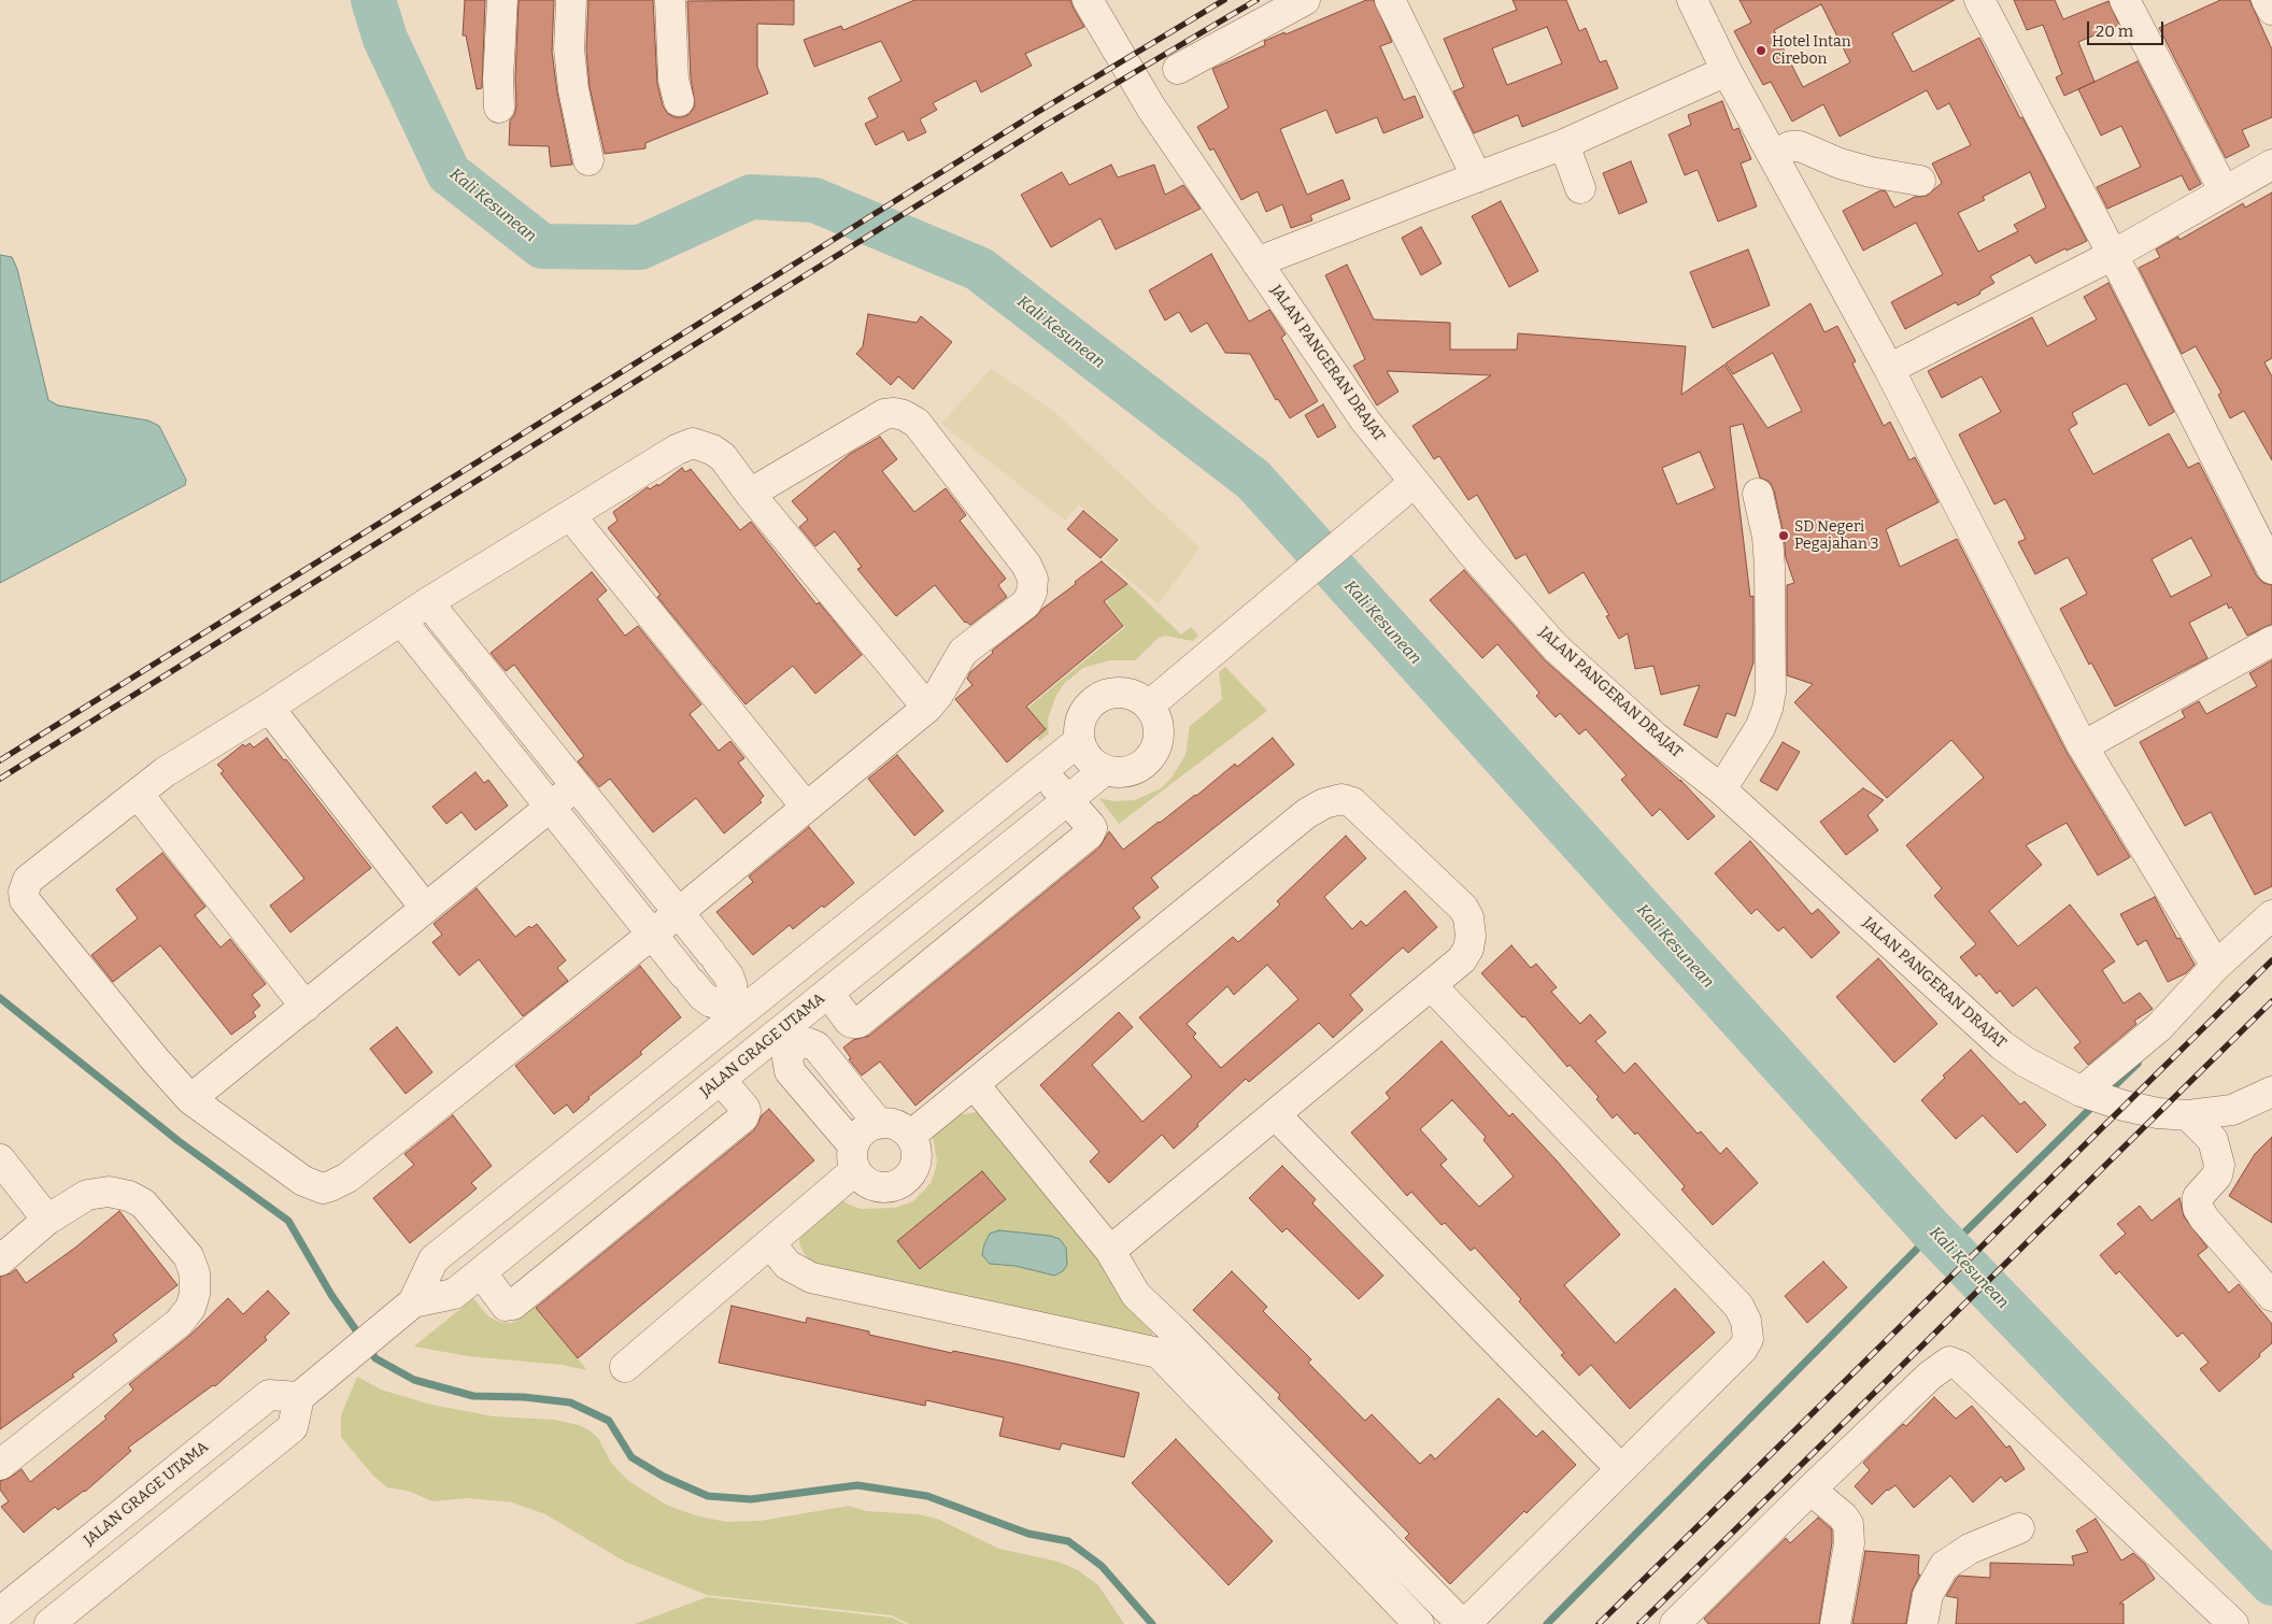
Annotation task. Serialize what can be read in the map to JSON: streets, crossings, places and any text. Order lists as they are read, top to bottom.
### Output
{
  "streets": {
    "street": ["JALAN PANGERAN DRAJAT", "JALAN GRAGE UTAMA"]
  },
  "water": ["Kali Kesunean"],
  "places": ["Hotel Intan Cirebon", "SD Negeri Pegajahan 3"],
  "scale_bar": "20 m"
}
